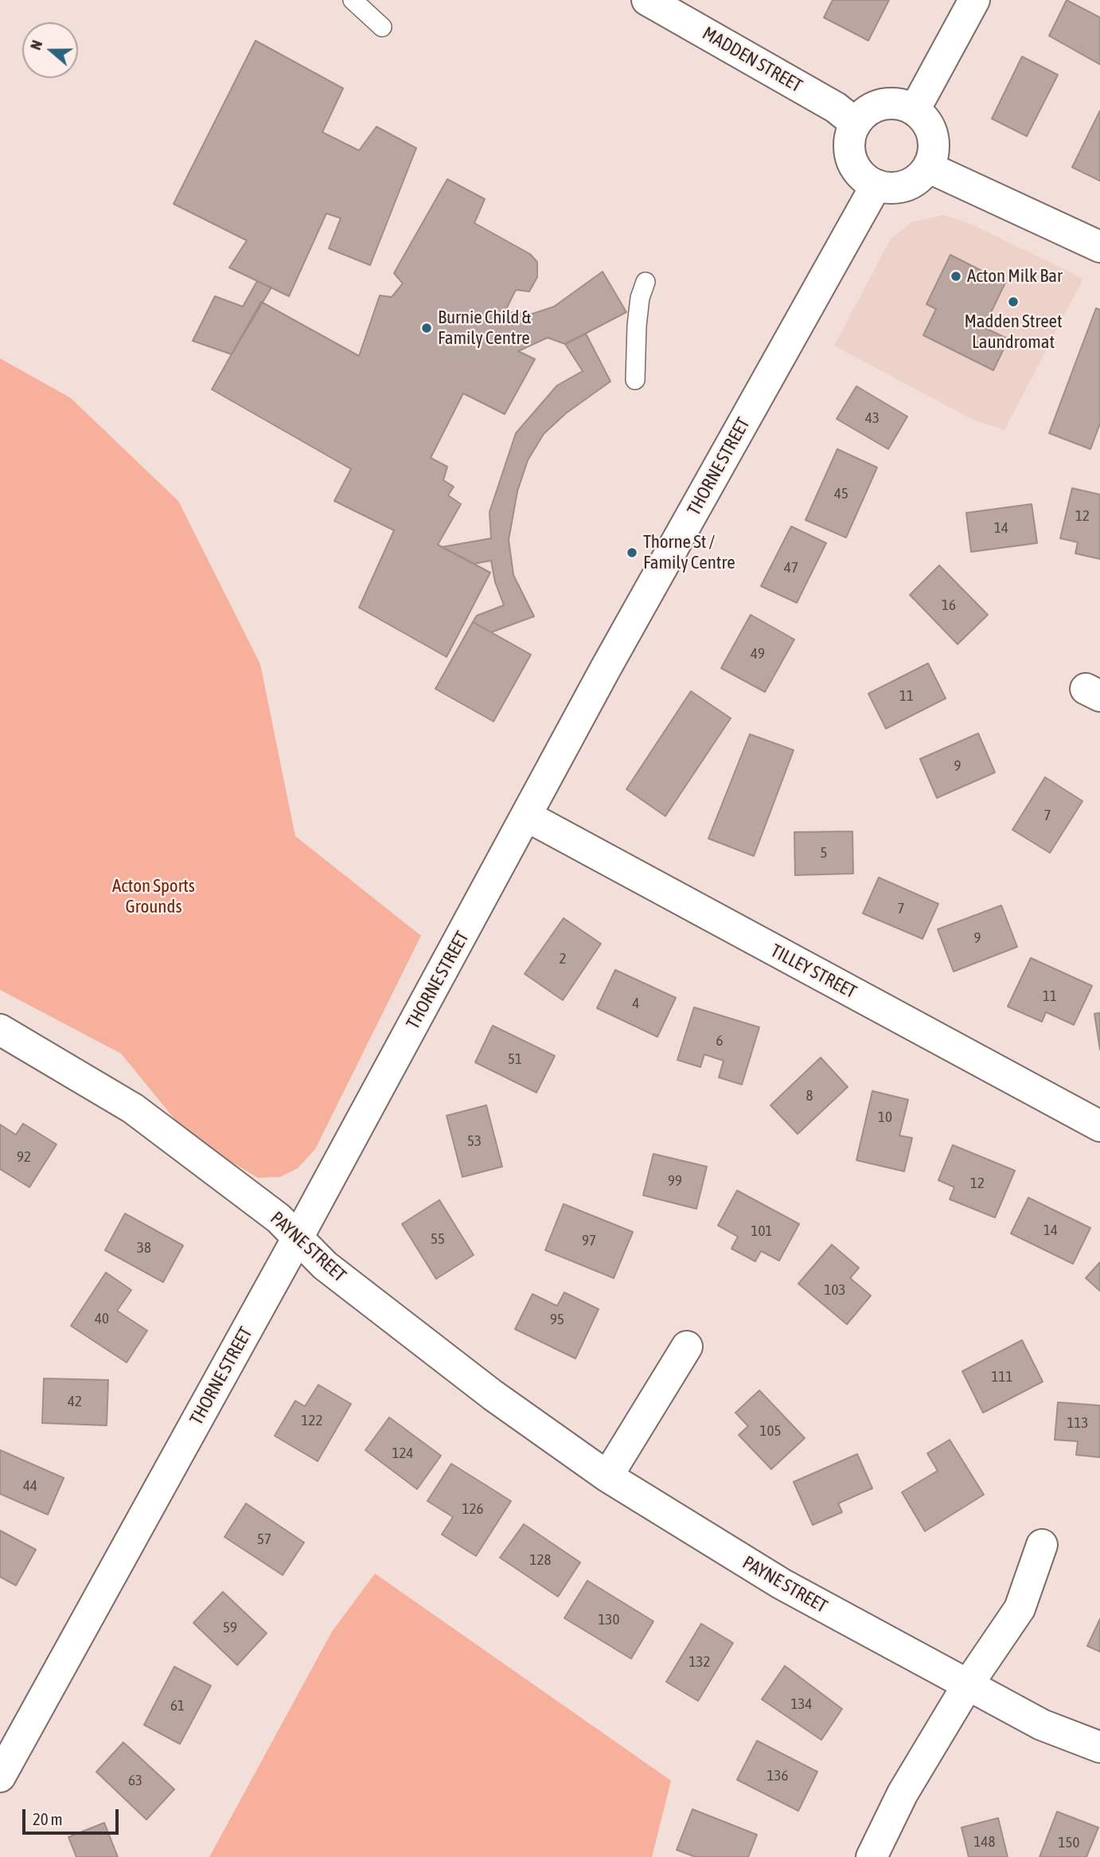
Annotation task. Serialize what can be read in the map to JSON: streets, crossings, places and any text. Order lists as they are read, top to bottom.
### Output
{
  "streets": {
    "street": [
      "MADDEN STREET",
      "THORNE STREET",
      "TILLEY STREET",
      "PAYNE STREET"
    ]
  },
  "crossings": [
    ["MADDEN STREET", "THORNE STREET"],
    ["THORNE STREET", "TILLEY STREET"],
    ["THORNE STREET", "PAYNE STREET"]
  ],
  "parks": ["Acton Sports Grounds"],
  "places": [
    "Acton Milk Bar",
    "Madden Street Laundromat",
    "Burnie Child & Family Centre",
    "Thorne St / Family Centre"
  ],
  "house_numbers": [
    "43",
    "45",
    "12",
    "14",
    "47",
    "16",
    "49",
    "11",
    "9",
    "7",
    "5",
    "7",
    "9",
    "2",
    "11",
    "4",
    "6",
    "51",
    "8",
    "10",
    "53",
    "92",
    "99",
    "12",
    "14",
    "101",
    "55",
    "97",
    "38",
    "103",
    "40",
    "95",
    "111",
    "42",
    "122",
    "113",
    "105",
    "124",
    "44",
    "126",
    "57",
    "128",
    "130",
    "59",
    "132",
    "134",
    "61",
    "136",
    "63",
    "148",
    "150"
  ],
  "scale_bar": "20 m",
  "north": "left"
}
